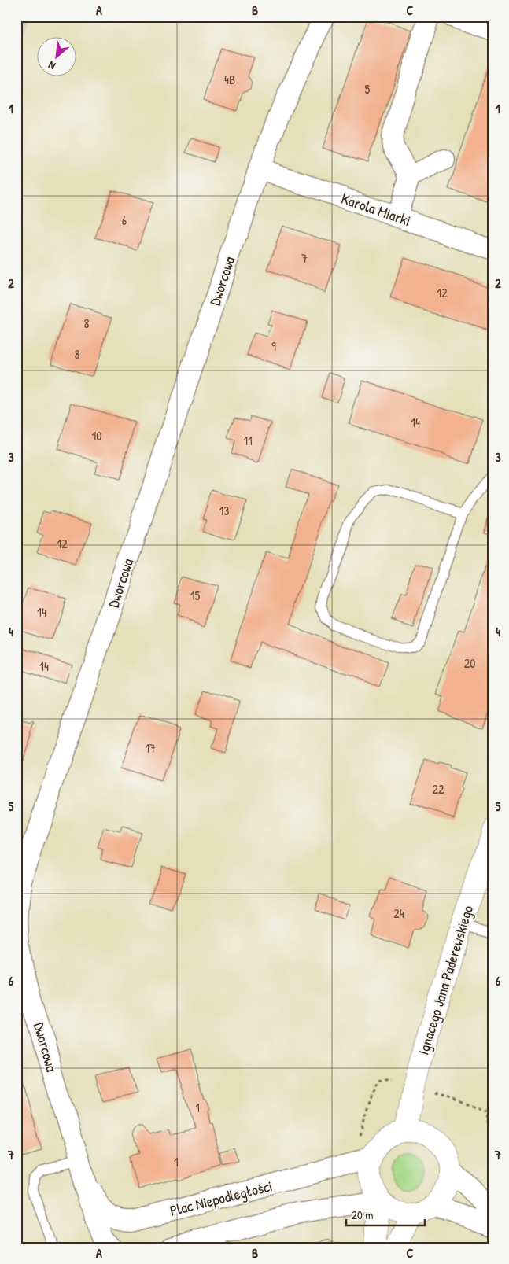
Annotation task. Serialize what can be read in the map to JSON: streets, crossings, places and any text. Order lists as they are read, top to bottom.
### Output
{
  "streets": {
    "street": [
      "Karola Miarki",
      "Dworcowa",
      "Ignacego Jana Paderewskiego",
      "Plac Niepodległości"
    ]
  },
  "crossings": [
    ["Karola Miarki", "Dworcowa"],
    ["Dworcowa", "Plac Niepodległości"],
    ["Ignacego Jana Paderewskiego", "Plac Niepodległości"]
  ],
  "house_numbers": [
    "4B",
    "5",
    "6",
    "7",
    "12",
    "8",
    "9",
    "8",
    "14",
    "10",
    "11",
    "13",
    "12",
    "15",
    "14",
    "20",
    "14",
    "17",
    "22",
    "24",
    "1",
    "1"
  ],
  "scale_bar": "20 m",
  "north": "bottom left",
  "grid": {
    "columns": ["A", "B", "C"],
    "rows": [
      "1",
      "2",
      "3",
      "4",
      "5",
      "6",
      "7"
    ]
  }
}
